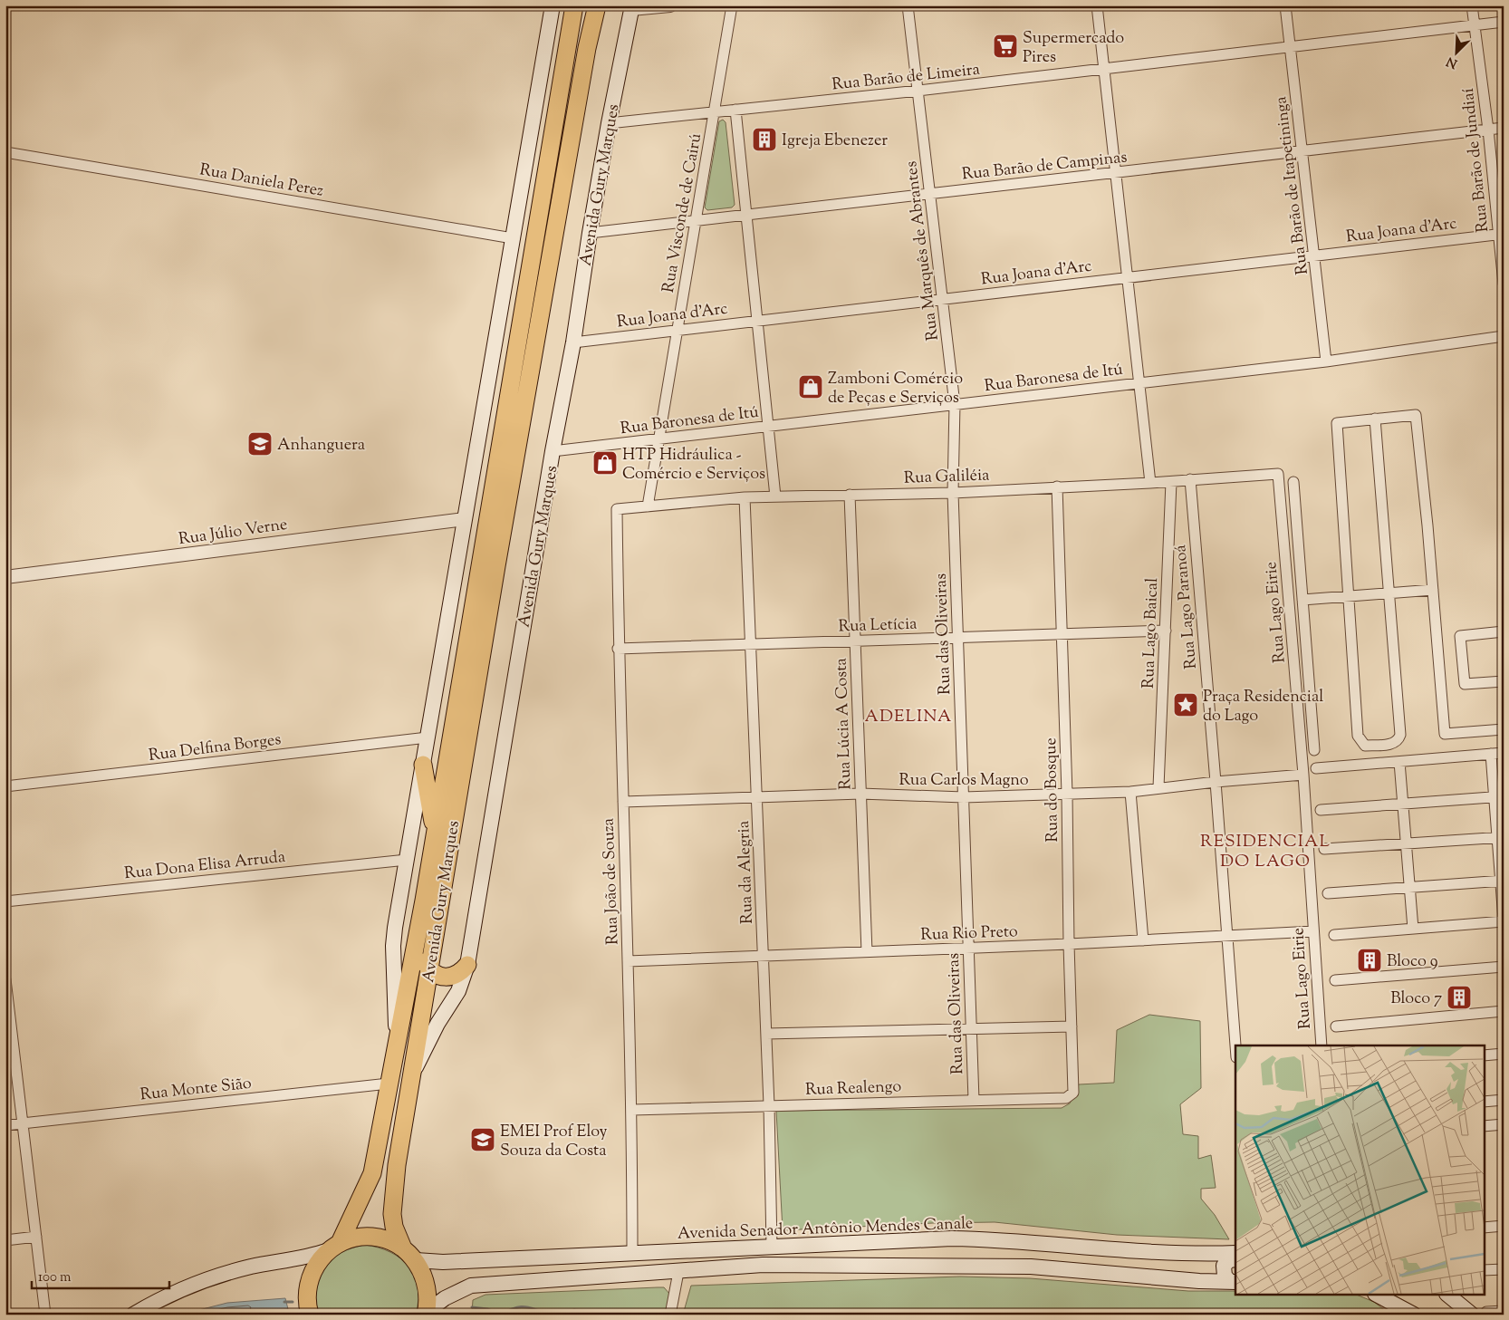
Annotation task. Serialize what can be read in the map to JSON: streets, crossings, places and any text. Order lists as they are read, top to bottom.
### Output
{
  "streets": {
    "main road": ["Avenida Gury Marques", "Avenida Senador Antônio Mendes Canale"],
    "street": [
      "Rua Barão de Limeira",
      "Rua Barão de Jundiaí",
      "Rua Barão de Campinas",
      "Rua Daniela Perez",
      "Rua Barão de Itapetininga",
      "Rua Visconde de Cairú",
      "Rua Joana d'Arc",
      "Rua Marquês de Abrantes",
      "Rua Baronesa de Itú",
      "Rua Galiléia",
      "Rua Júlio Verne",
      "Rua Lago Paranoá",
      "Rua Lago Eirie",
      "Rua Letícia",
      "Rua Lago Baical",
      "Rua das Oliveiras",
      "Rua Lúcia A Costa",
      "Rua Delfina Borges",
      "Rua Carlos Magno",
      "Rua do Bosque",
      "Rua Dona Elisa Arruda",
      "Rua da Alegria",
      "Rua João de Souza",
      "Rua Rio Preto",
      "Rua Realengo",
      "Rua Monte Sião"
    ]
  },
  "crossings": [
    ["Rua Barão de Limeira", "Rua Barão de Jundiaí"],
    ["Rua Barão de Limeira", "Avenida Gury Marques"],
    ["Rua Barão de Limeira", "Rua Barão de Itapetininga"],
    ["Rua Barão de Limeira", "Rua Visconde de Cairú"],
    ["Rua Barão de Limeira", "Rua Marquês de Abrantes"],
    ["Rua Barão de Jundiaí", "Rua Barão de Campinas"],
    ["Rua Barão de Jundiaí", "Rua Joana d'Arc"],
    ["Rua Barão de Campinas", "Avenida Gury Marques"],
    ["Rua Barão de Campinas", "Rua Barão de Itapetininga"],
    ["Rua Barão de Campinas", "Rua Visconde de Cairú"],
    ["Rua Barão de Campinas", "Rua Marquês de Abrantes"],
    ["Rua Daniela Perez", "Avenida Gury Marques"],
    ["Avenida Gury Marques", "Rua Joana d'Arc"],
    ["Avenida Gury Marques", "Rua Baronesa de Itú"],
    ["Avenida Gury Marques", "Rua Júlio Verne"],
    ["Avenida Gury Marques", "Rua Delfina Borges"],
    ["Avenida Gury Marques", "Rua Dona Elisa Arruda"],
    ["Avenida Gury Marques", "Rua Monte Sião"],
    ["Avenida Gury Marques", "Avenida Senador Antônio Mendes Canale"],
    ["Rua Barão de Itapetininga", "Rua Joana d'Arc"],
    ["Rua Barão de Itapetininga", "Rua Baronesa de Itú"],
    ["Rua Visconde de Cairú", "Rua Joana d'Arc"],
    ["Rua Visconde de Cairú", "Rua Baronesa de Itú"],
    ["Rua Visconde de Cairú", "Rua Galiléia"],
    ["Rua Joana d'Arc", "Rua Marquês de Abrantes"],
    ["Rua Marquês de Abrantes", "Rua Baronesa de Itú"],
    ["Rua Marquês de Abrantes", "Rua Galiléia"],
    ["Rua Marquês de Abrantes", "Rua das Oliveiras"],
    ["Rua Galiléia", "Rua Lago Paranoá"],
    ["Rua Galiléia", "Rua Lago Eirie"],
    ["Rua Galiléia", "Rua Lago Baical"],
    ["Rua Galiléia", "Rua das Oliveiras"],
    ["Rua Galiléia", "Rua Lúcia A Costa"],
    ["Rua Galiléia", "Rua do Bosque"],
    ["Rua Galiléia", "Rua da Alegria"],
    ["Rua Galiléia", "Rua João de Souza"],
    ["Rua Lago Paranoá", "Rua Carlos Magno"],
    ["Rua Lago Paranoá", "Rua Rio Preto"],
    ["Rua Lago Eirie", "Rua Carlos Magno"],
    ["Rua Lago Eirie", "Rua Rio Preto"],
    ["Rua Letícia", "Rua Lago Baical"],
    ["Rua Letícia", "Rua das Oliveiras"],
    ["Rua Letícia", "Rua Lúcia A Costa"],
    ["Rua Letícia", "Rua do Bosque"],
    ["Rua Letícia", "Rua da Alegria"],
    ["Rua Letícia", "Rua João de Souza"],
    ["Rua Lago Baical", "Rua Carlos Magno"],
    ["Rua das Oliveiras", "Rua Carlos Magno"],
    ["Rua das Oliveiras", "Rua Rio Preto"],
    ["Rua das Oliveiras", "Rua Realengo"],
    ["Rua Lúcia A Costa", "Rua Carlos Magno"],
    ["Rua Lúcia A Costa", "Rua Rio Preto"],
    ["Rua Carlos Magno", "Rua do Bosque"],
    ["Rua Carlos Magno", "Rua da Alegria"],
    ["Rua Carlos Magno", "Rua João de Souza"],
    ["Rua do Bosque", "Rua Rio Preto"],
    ["Rua do Bosque", "Rua Realengo"],
    ["Rua da Alegria", "Rua Rio Preto"],
    ["Rua da Alegria", "Rua Realengo"],
    ["Rua da Alegria", "Avenida Senador Antônio Mendes Canale"],
    ["Rua João de Souza", "Rua Rio Preto"],
    ["Rua João de Souza", "Rua Realengo"],
    ["Rua João de Souza", "Avenida Senador Antônio Mendes Canale"]
  ],
  "districts": ["ADELINA", "RESIDENCIAL DO LAGO"],
  "places": {
    "supermarket": ["Supermercado Pires"],
    "building": ["Igreja Ebenezer", "Bloco 9", "Bloco 7"],
    "shop": ["Zamboni Comércio de Peças e Serviços", "HTP Hidráulica - Comércio e Serviços"],
    "school or university": ["Anhanguera", "EMEI Prof Eloy Souza da Costa"],
    "place": ["Praça Residencial do Lago"]
  },
  "scale_bar": "100 m",
  "north": "bottom left"
}
